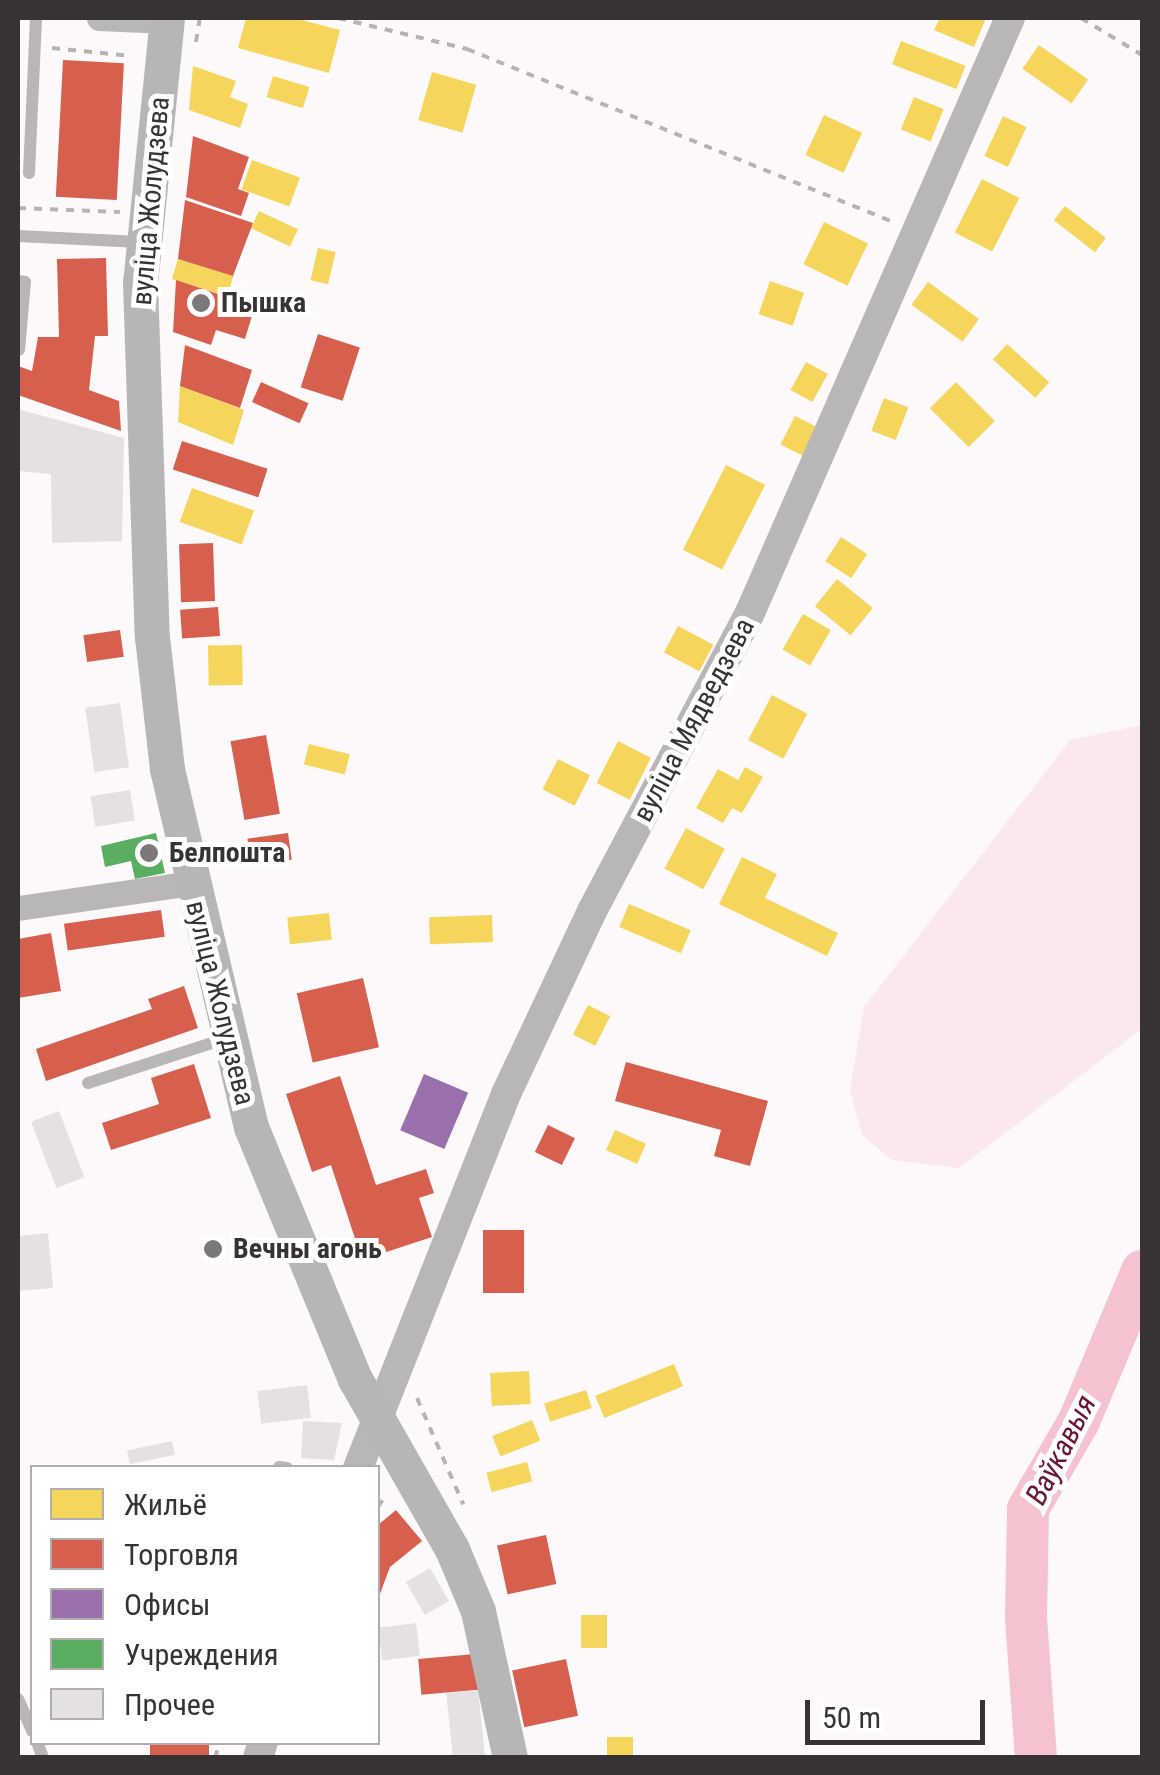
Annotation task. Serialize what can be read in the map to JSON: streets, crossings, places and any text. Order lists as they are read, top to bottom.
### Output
{
  "streets": {
    "main road": ["вуліца Жолудзева"],
    "street": ["вуліца Мядведзева"]
  },
  "crossings": [
    ["вуліца Жолудзева", "вуліца Мядведзева"]
  ],
  "water": ["Ваўкавыя"],
  "places": ["Пышка", "Белпошта", "Вечны агонь"],
  "legend": [
    "Жильё",
    "Торговля",
    "Офисы",
    "Учреждения",
    "Прочее"
  ],
  "scale_bar": "50 m"
}
